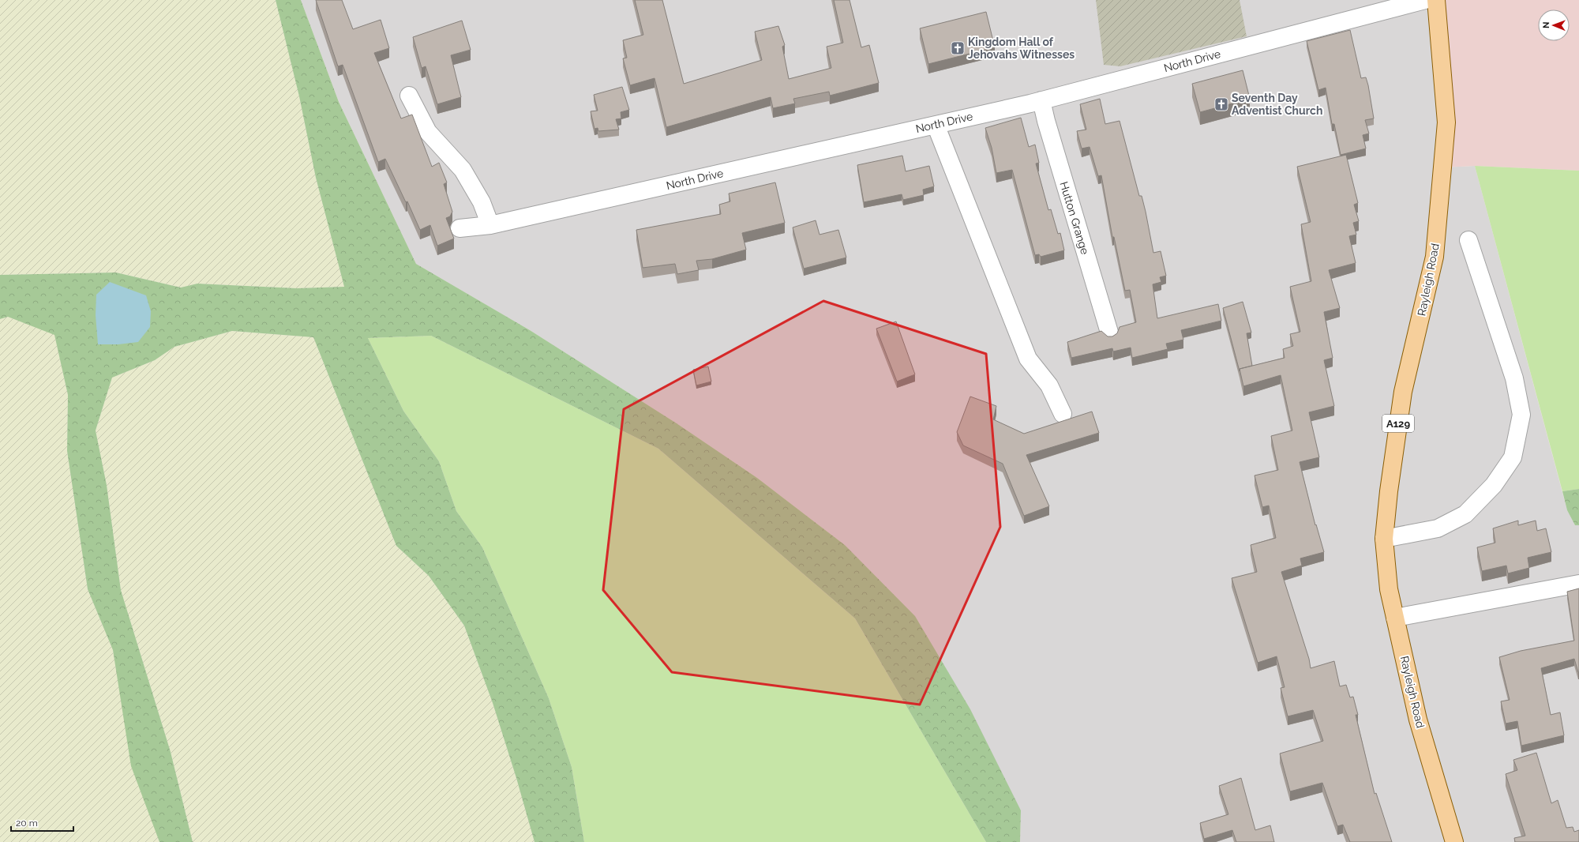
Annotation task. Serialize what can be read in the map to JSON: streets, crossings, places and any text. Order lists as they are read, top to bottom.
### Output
{
  "streets": {
    "main road": ["Rayleigh Road", "A129"],
    "street": ["North Drive", "Hutton Grange"]
  },
  "crossings": [
    ["North Drive", "Hutton Grange"]
  ],
  "places": {
    "church": ["Kingdom Hall of Jehovahs Witnesses", "Seventh Day Adventist Church"]
  },
  "scale_bar": "20 m",
  "north": "left"
}
